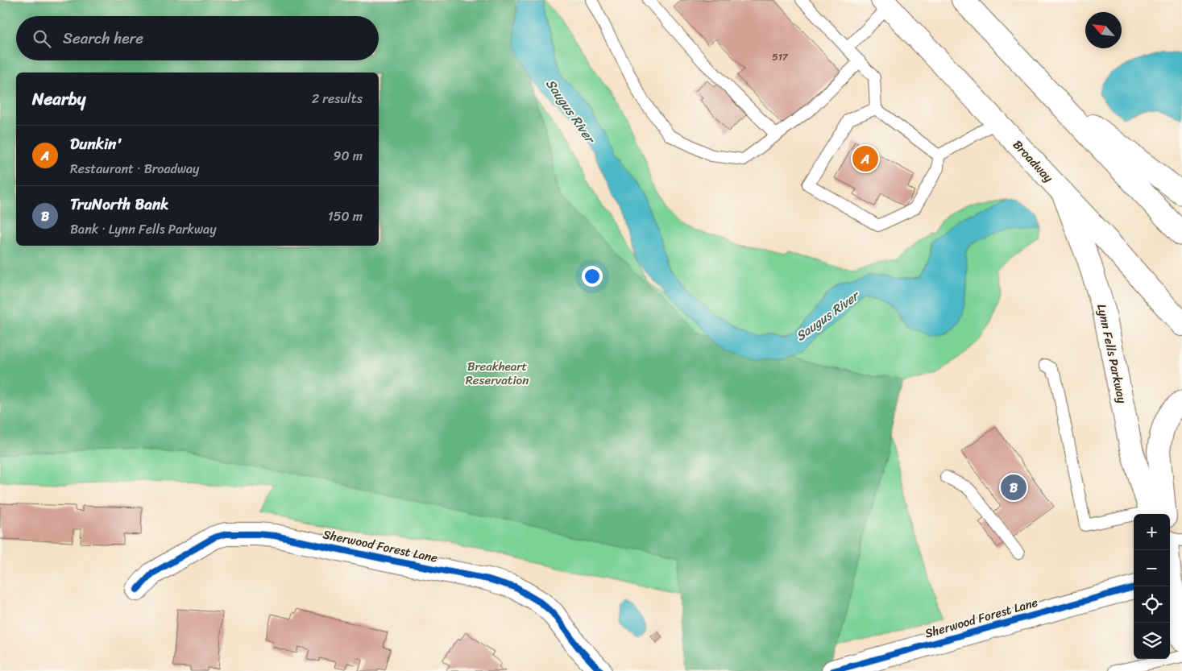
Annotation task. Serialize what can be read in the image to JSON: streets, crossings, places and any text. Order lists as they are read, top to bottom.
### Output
{
  "streets": {
    "main road": ["Broadway", "Lynn Fells Parkway", "Sherwood Forest Lane"]
  },
  "crossings": [
    ["Broadway", "Lynn Fells Parkway"]
  ],
  "water": ["Saugus River"],
  "parks": ["Breakheart Reservation"],
  "house_numbers": ["517"],
  "north": "top left",
  "page": {
    "search": "Search here",
    "heading": ["Nearby", "2 results"],
    "list": [
      {
        "mark": "A",
        "name": "Dunkin'",
        "note": "Restaurant · Broadway",
        "value": "90 m"
      },
      {
        "mark": "B",
        "name": "TruNorth Bank",
        "note": "Bank · Lynn Fells Parkway",
        "value": "150 m"
      }
    ],
    "pins": ["A", "B"],
    "map_buttons": ["+", "−"]
  }
}
